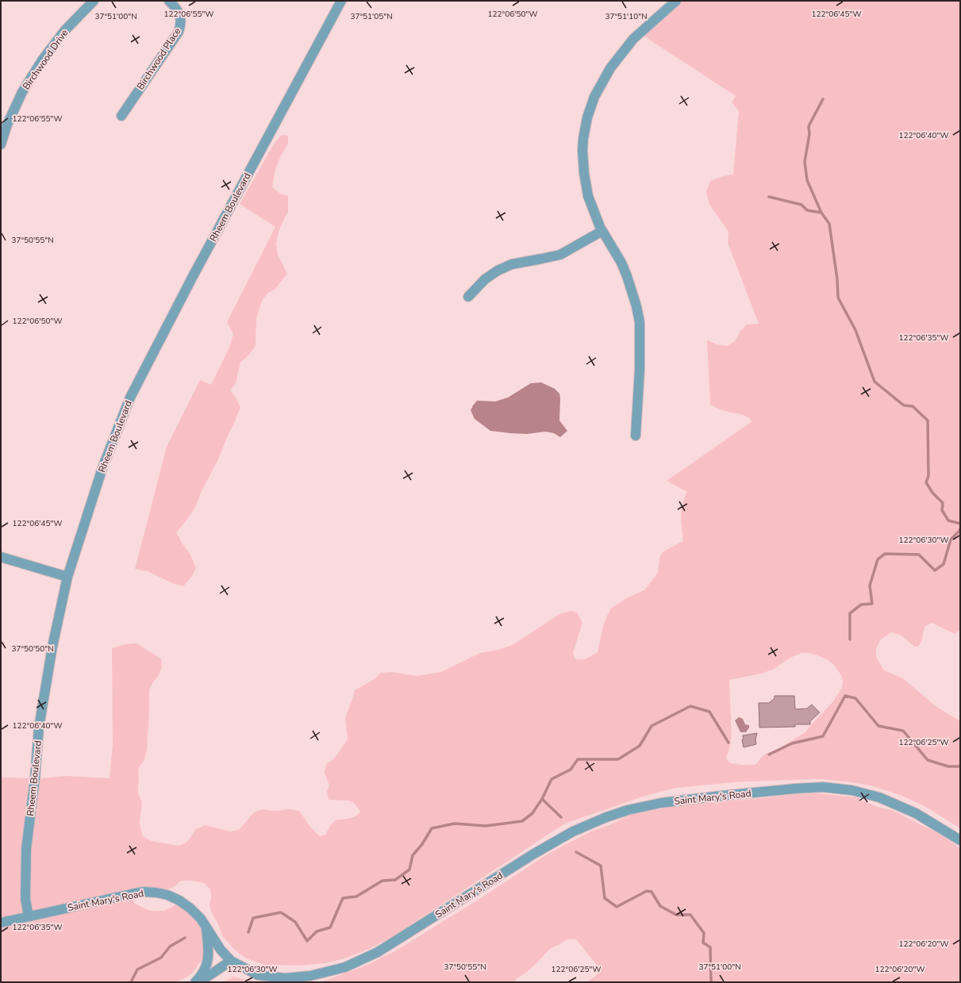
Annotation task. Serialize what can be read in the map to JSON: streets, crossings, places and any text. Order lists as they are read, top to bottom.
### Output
{
  "streets": {
    "street": [
      "Birchwood Place",
      "Birchwood Drive",
      "Rheem Boulevard",
      "Saint Mary's Road"
    ]
  },
  "crossings": [
    ["Rheem Boulevard", "Saint Mary's Road"]
  ],
  "coordinates": [
    "122°06'55\"W",
    "122°06'45\"W",
    "122°06'50\"W",
    "37°51'05\"N",
    "37°51'00\"N",
    "37°51'10\"N",
    "122°06'40\"W",
    "37°50'55\"N",
    "122°06'35\"W",
    "122°06'30\"W",
    "37°50'50\"N",
    "122°06'25\"W",
    "122°06'20\"W"
  ]
}
